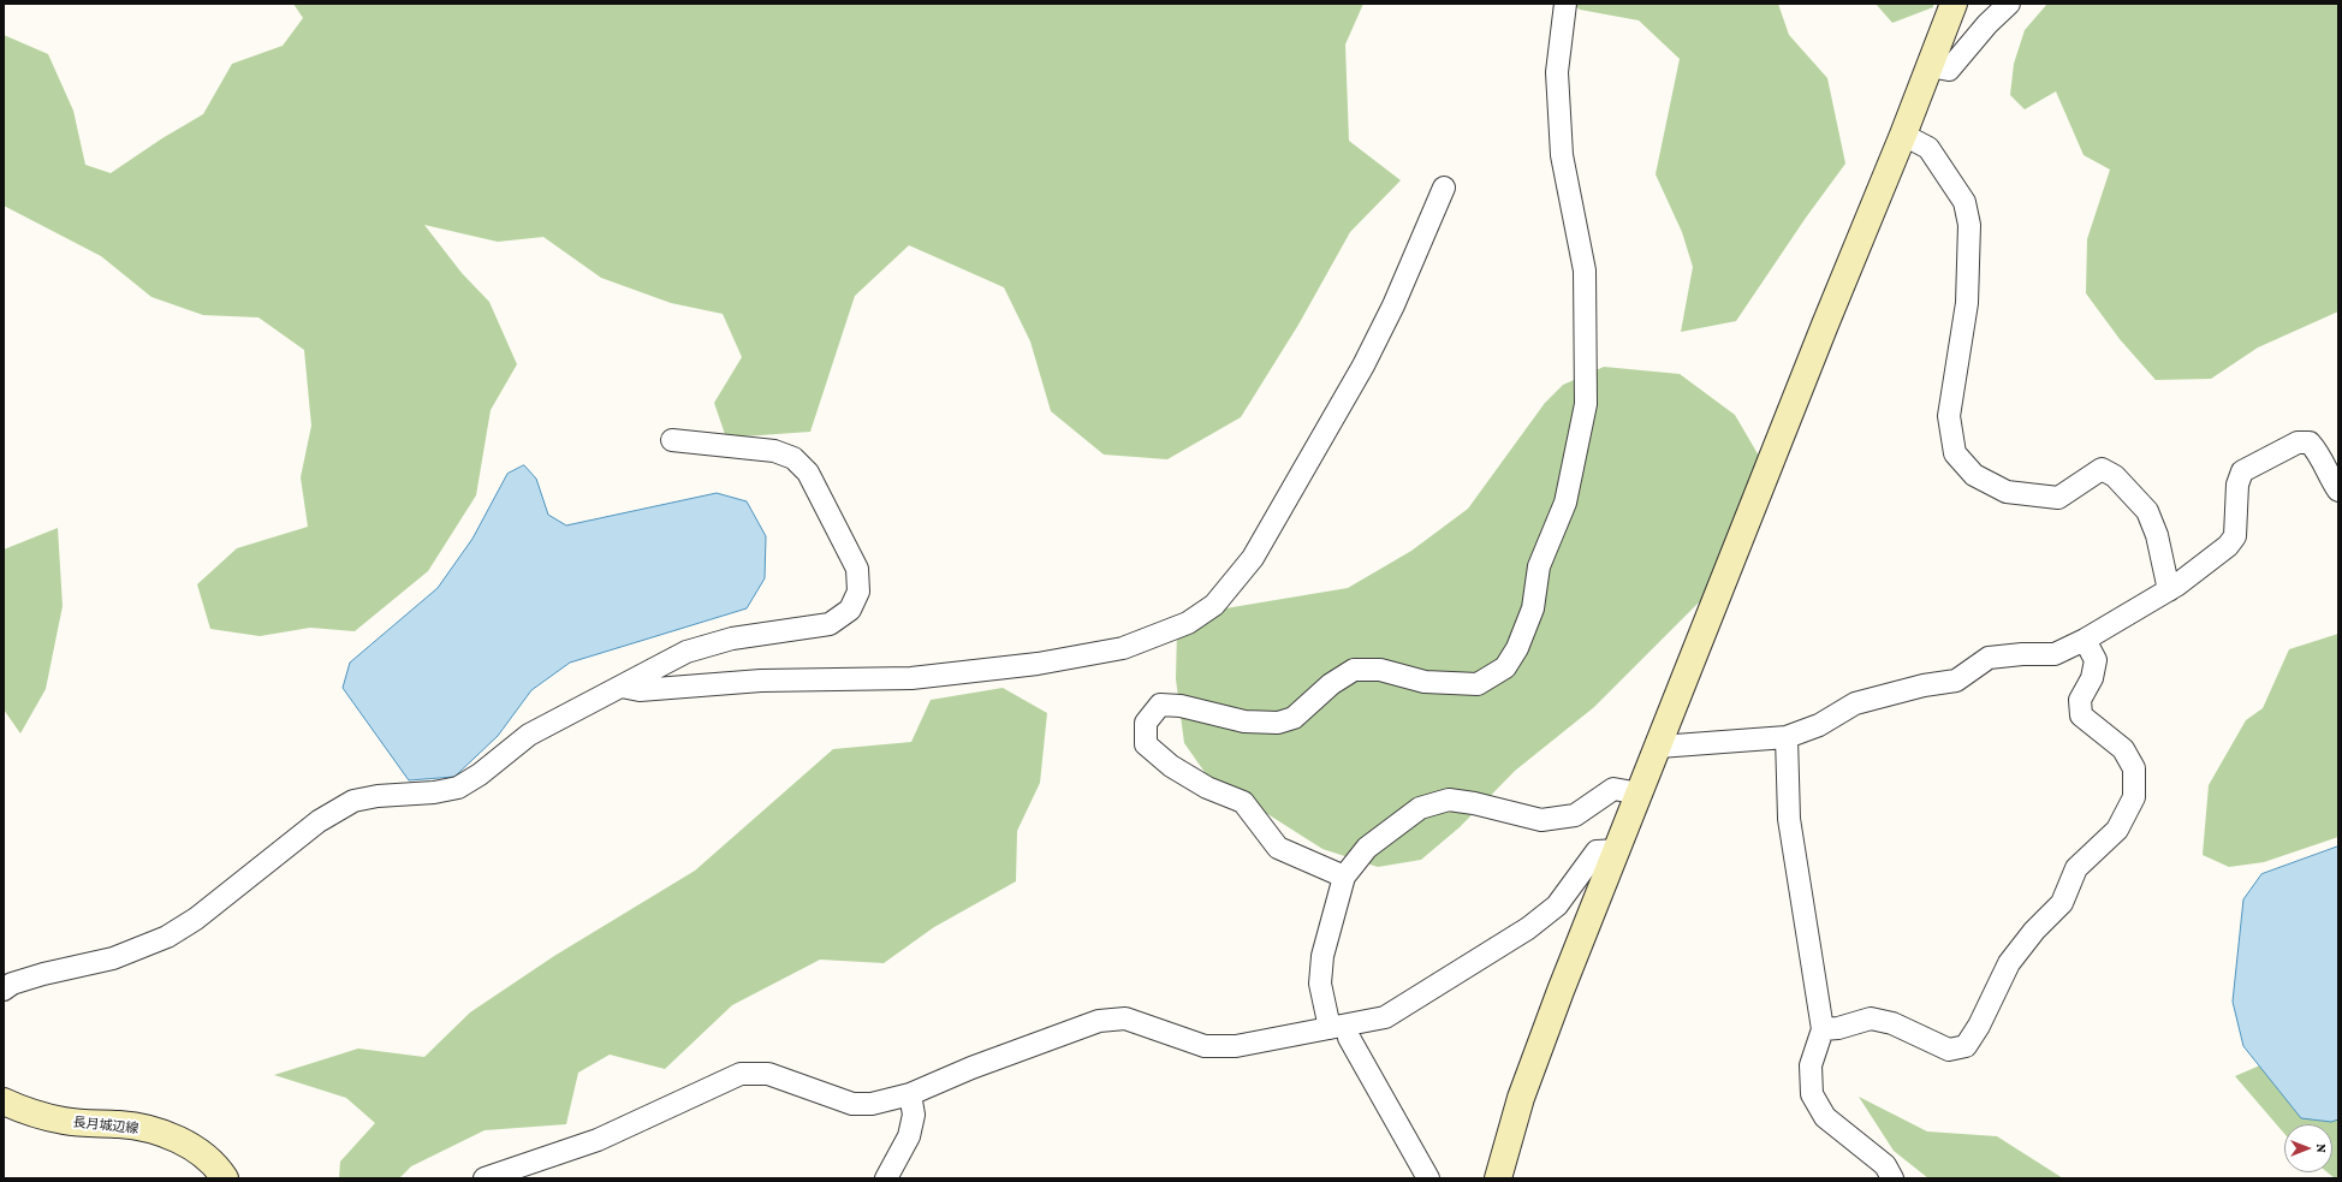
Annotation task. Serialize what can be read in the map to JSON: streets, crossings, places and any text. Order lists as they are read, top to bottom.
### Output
{
  "streets": {
    "street": ["長月城辺線"]
  },
  "north": "right"
}
